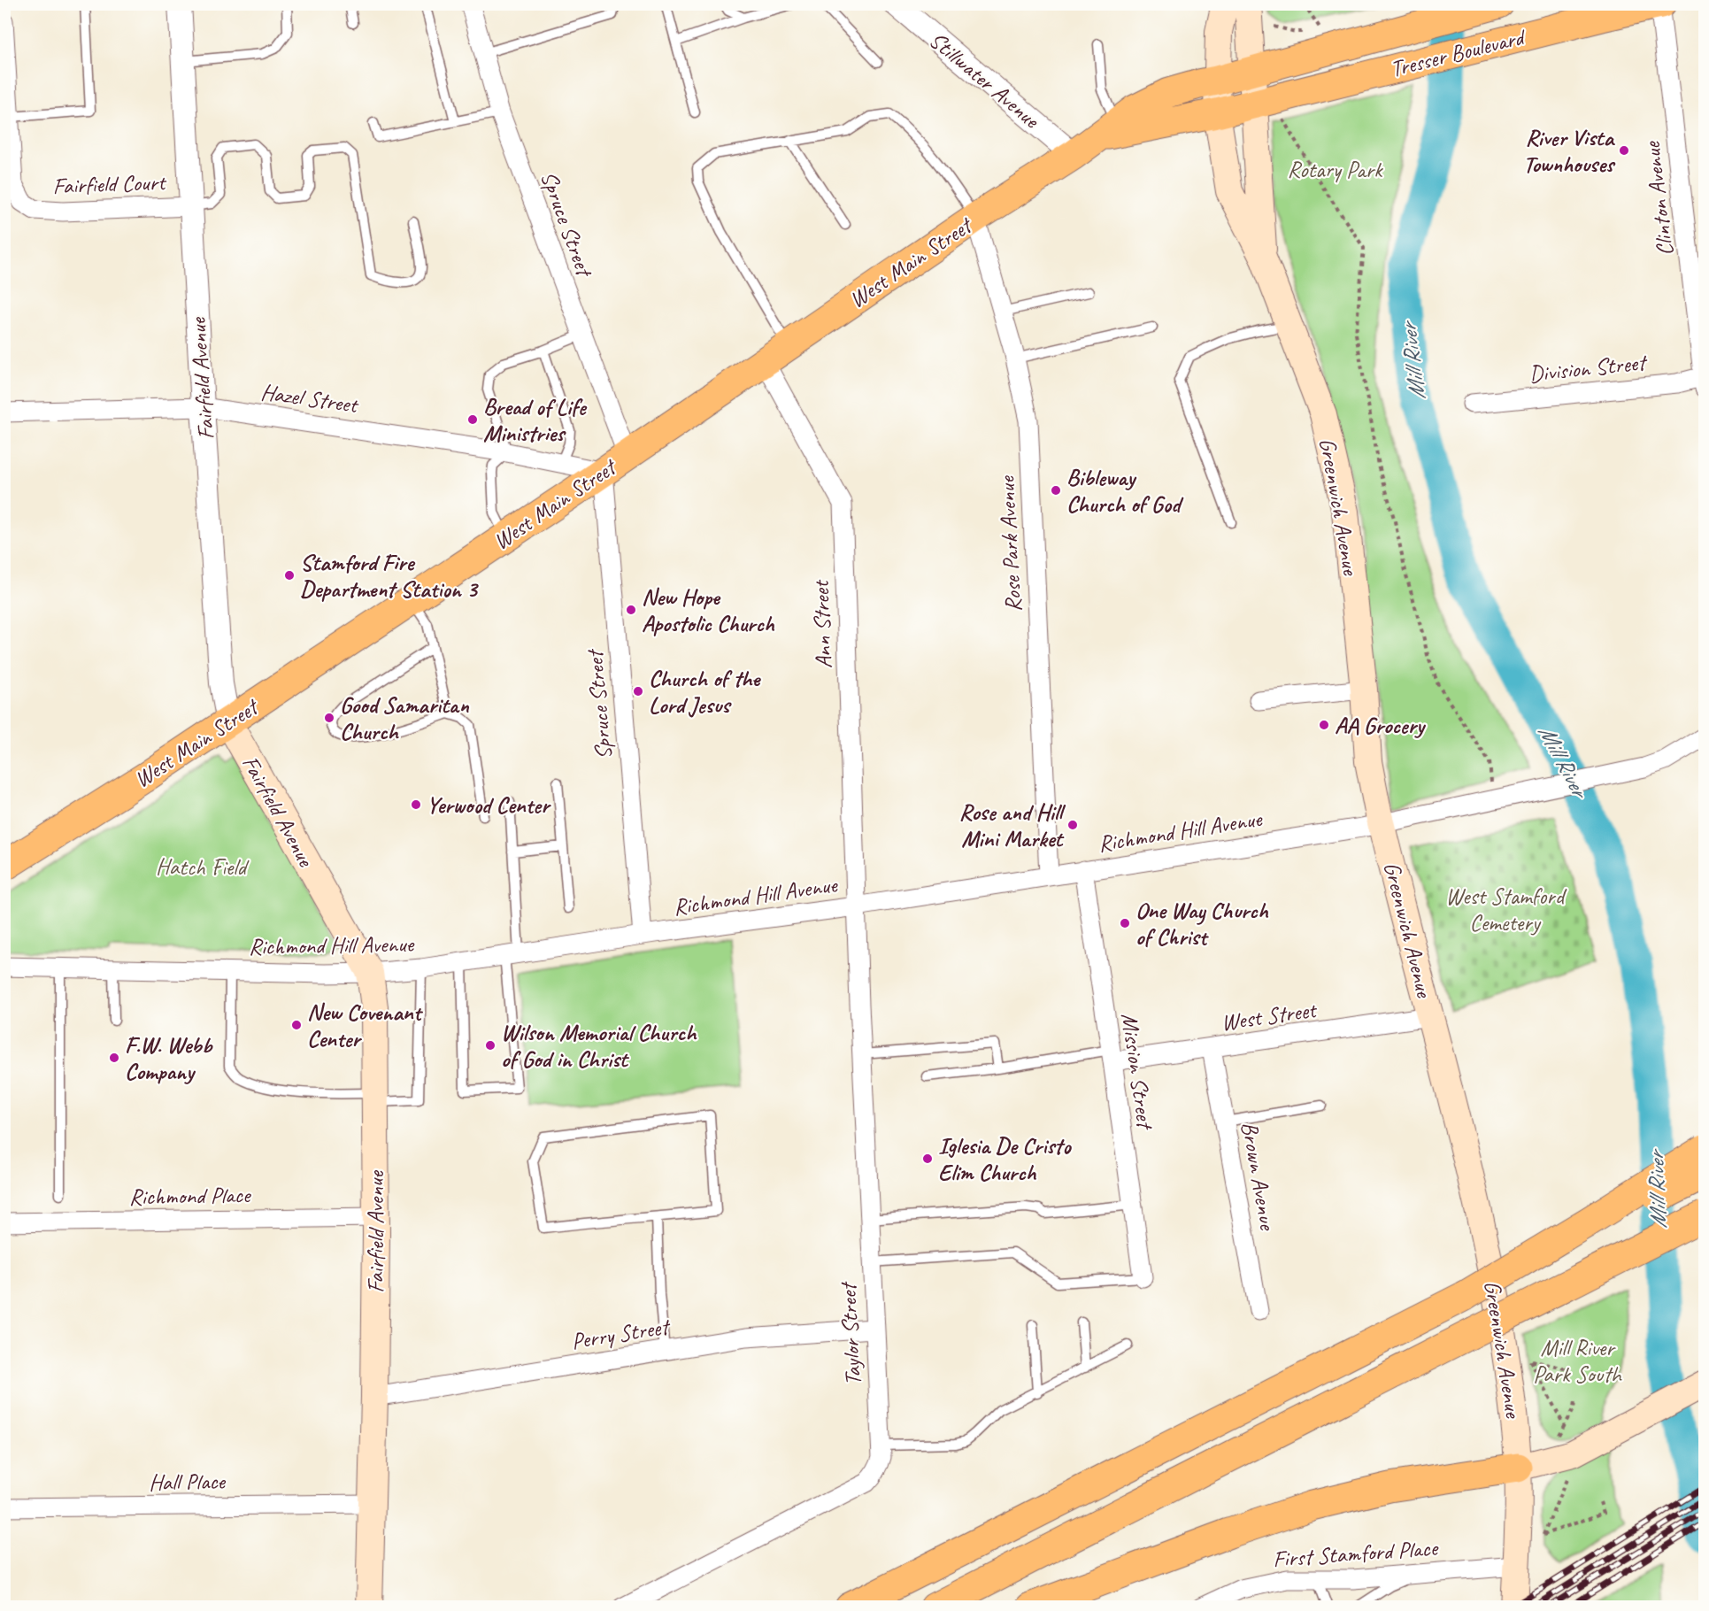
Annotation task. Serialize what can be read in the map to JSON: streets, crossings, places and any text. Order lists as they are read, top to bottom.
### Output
{
  "streets": {
    "main road": [
      "Tresser Boulevard",
      "West Main Street",
      "Fairfield Avenue",
      "Greenwich Avenue"
    ],
    "street": [
      "Stillwater Avenue",
      "Fairfield Court",
      "Clinton Avenue",
      "Spruce Street",
      "Division Street",
      "Hazel Street",
      "Rose Park Avenue",
      "Ann Street",
      "Richmond Hill Avenue",
      "West Street",
      "Mission Street",
      "Brown Avenue",
      "Richmond Place",
      "Perry Street",
      "Taylor Street",
      "Hall Place",
      "First Stamford Place"
    ]
  },
  "crossings": [
    ["Tresser Boulevard", "Clinton Avenue"],
    ["Tresser Boulevard", "West Main Street"],
    ["Tresser Boulevard", "Greenwich Avenue"],
    ["Stillwater Avenue", "West Main Street"],
    ["Fairfield Court", "Fairfield Avenue"],
    ["Clinton Avenue", "Division Street"],
    ["Spruce Street", "West Main Street"],
    ["Spruce Street", "Hazel Street"],
    ["Spruce Street", "Richmond Hill Avenue"],
    ["West Main Street", "Fairfield Avenue"],
    ["West Main Street", "Hazel Street"],
    ["West Main Street", "Greenwich Avenue"],
    ["West Main Street", "Rose Park Avenue"],
    ["West Main Street", "Ann Street"],
    ["Fairfield Avenue", "Hazel Street"],
    ["Fairfield Avenue", "Richmond Hill Avenue"],
    ["Fairfield Avenue", "Richmond Place"],
    ["Fairfield Avenue", "Perry Street"],
    ["Fairfield Avenue", "Hall Place"],
    ["Greenwich Avenue", "Richmond Hill Avenue"],
    ["Greenwich Avenue", "West Street"],
    ["Greenwich Avenue", "First Stamford Place"],
    ["Rose Park Avenue", "Richmond Hill Avenue"],
    ["Ann Street", "Richmond Hill Avenue"],
    ["Ann Street", "Taylor Street"],
    ["Richmond Hill Avenue", "Mission Street"],
    ["Richmond Hill Avenue", "Taylor Street"],
    ["West Street", "Mission Street"],
    ["West Street", "Brown Avenue"],
    ["Perry Street", "Taylor Street"]
  ],
  "water": ["Mill River"],
  "parks": [
    "Rotary Park",
    "Hatch Field",
    "West Stamford Cemetery",
    "Mill River Park South"
  ],
  "places": [
    "River Vista Townhouses",
    "Bread of Life Ministries",
    "Bibleway Church of God",
    "Stamford Fire Department Station 3",
    "New Hope Apostolic Church",
    "Church of the Lord Jesus",
    "Good Samaritan Church",
    "AA Grocery",
    "Yerwood Center",
    "Rose and Hill Mini Market",
    "One Way Church of Christ",
    "New Covenant Center",
    "Wilson Memorial Church of God in Christ",
    "F.W. Webb Company",
    "Iglesia De Cristo Elim Church"
  ]
}
